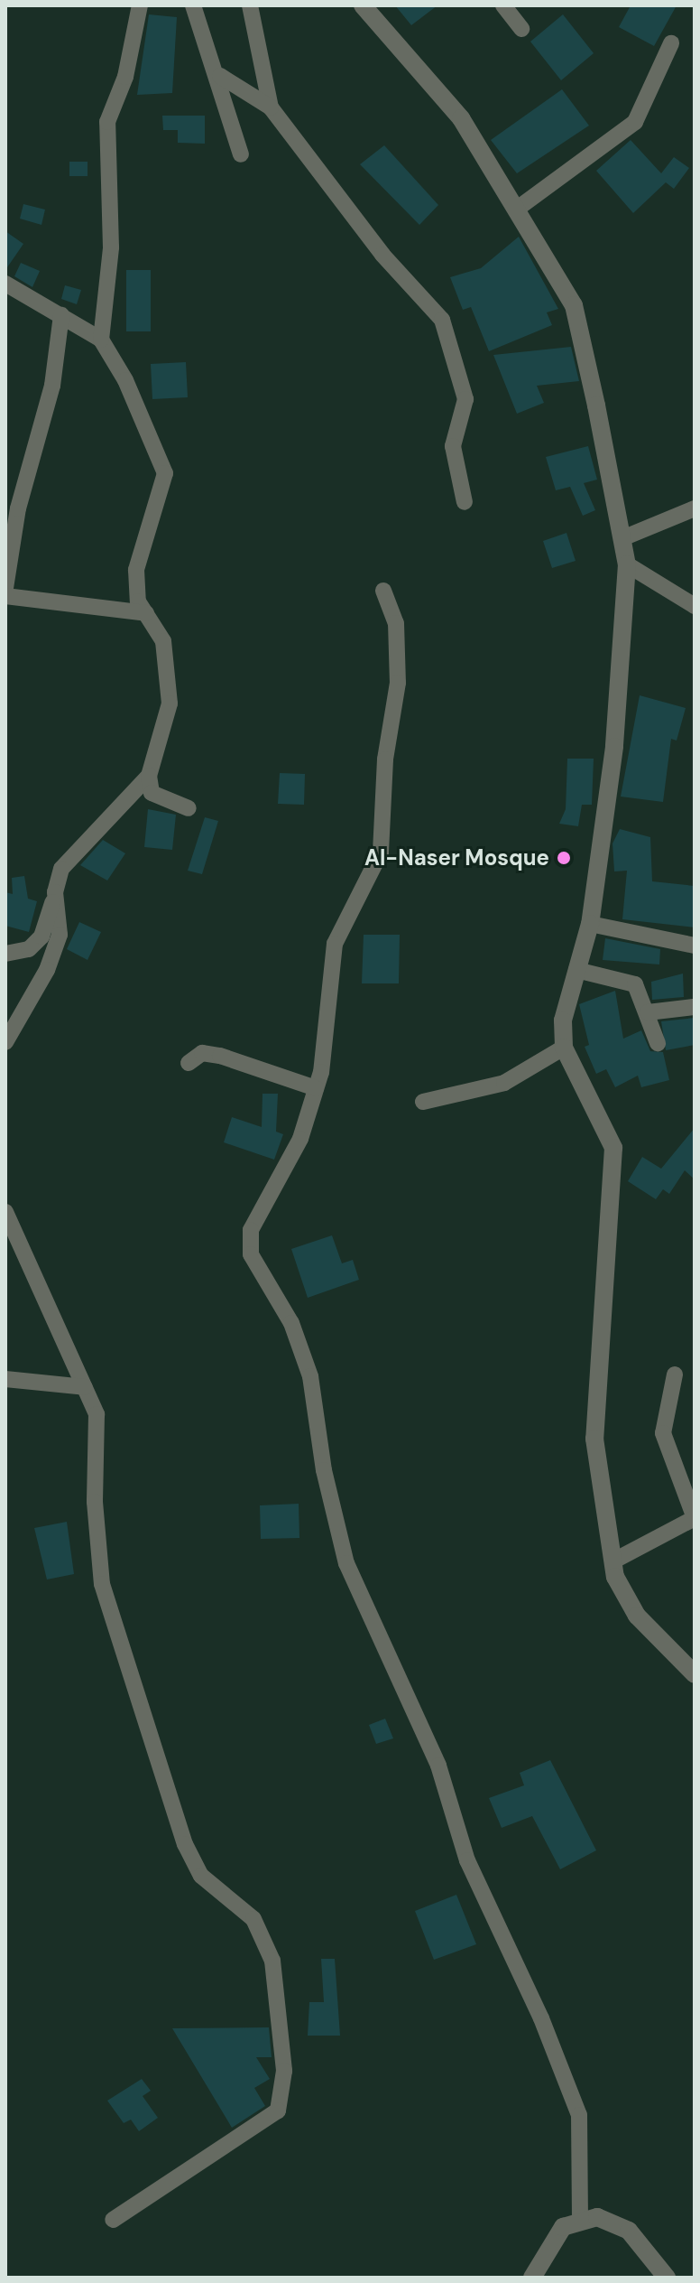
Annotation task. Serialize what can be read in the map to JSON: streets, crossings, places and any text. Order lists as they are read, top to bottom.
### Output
{
  "places": ["Al-Naser Mosque"]
}
